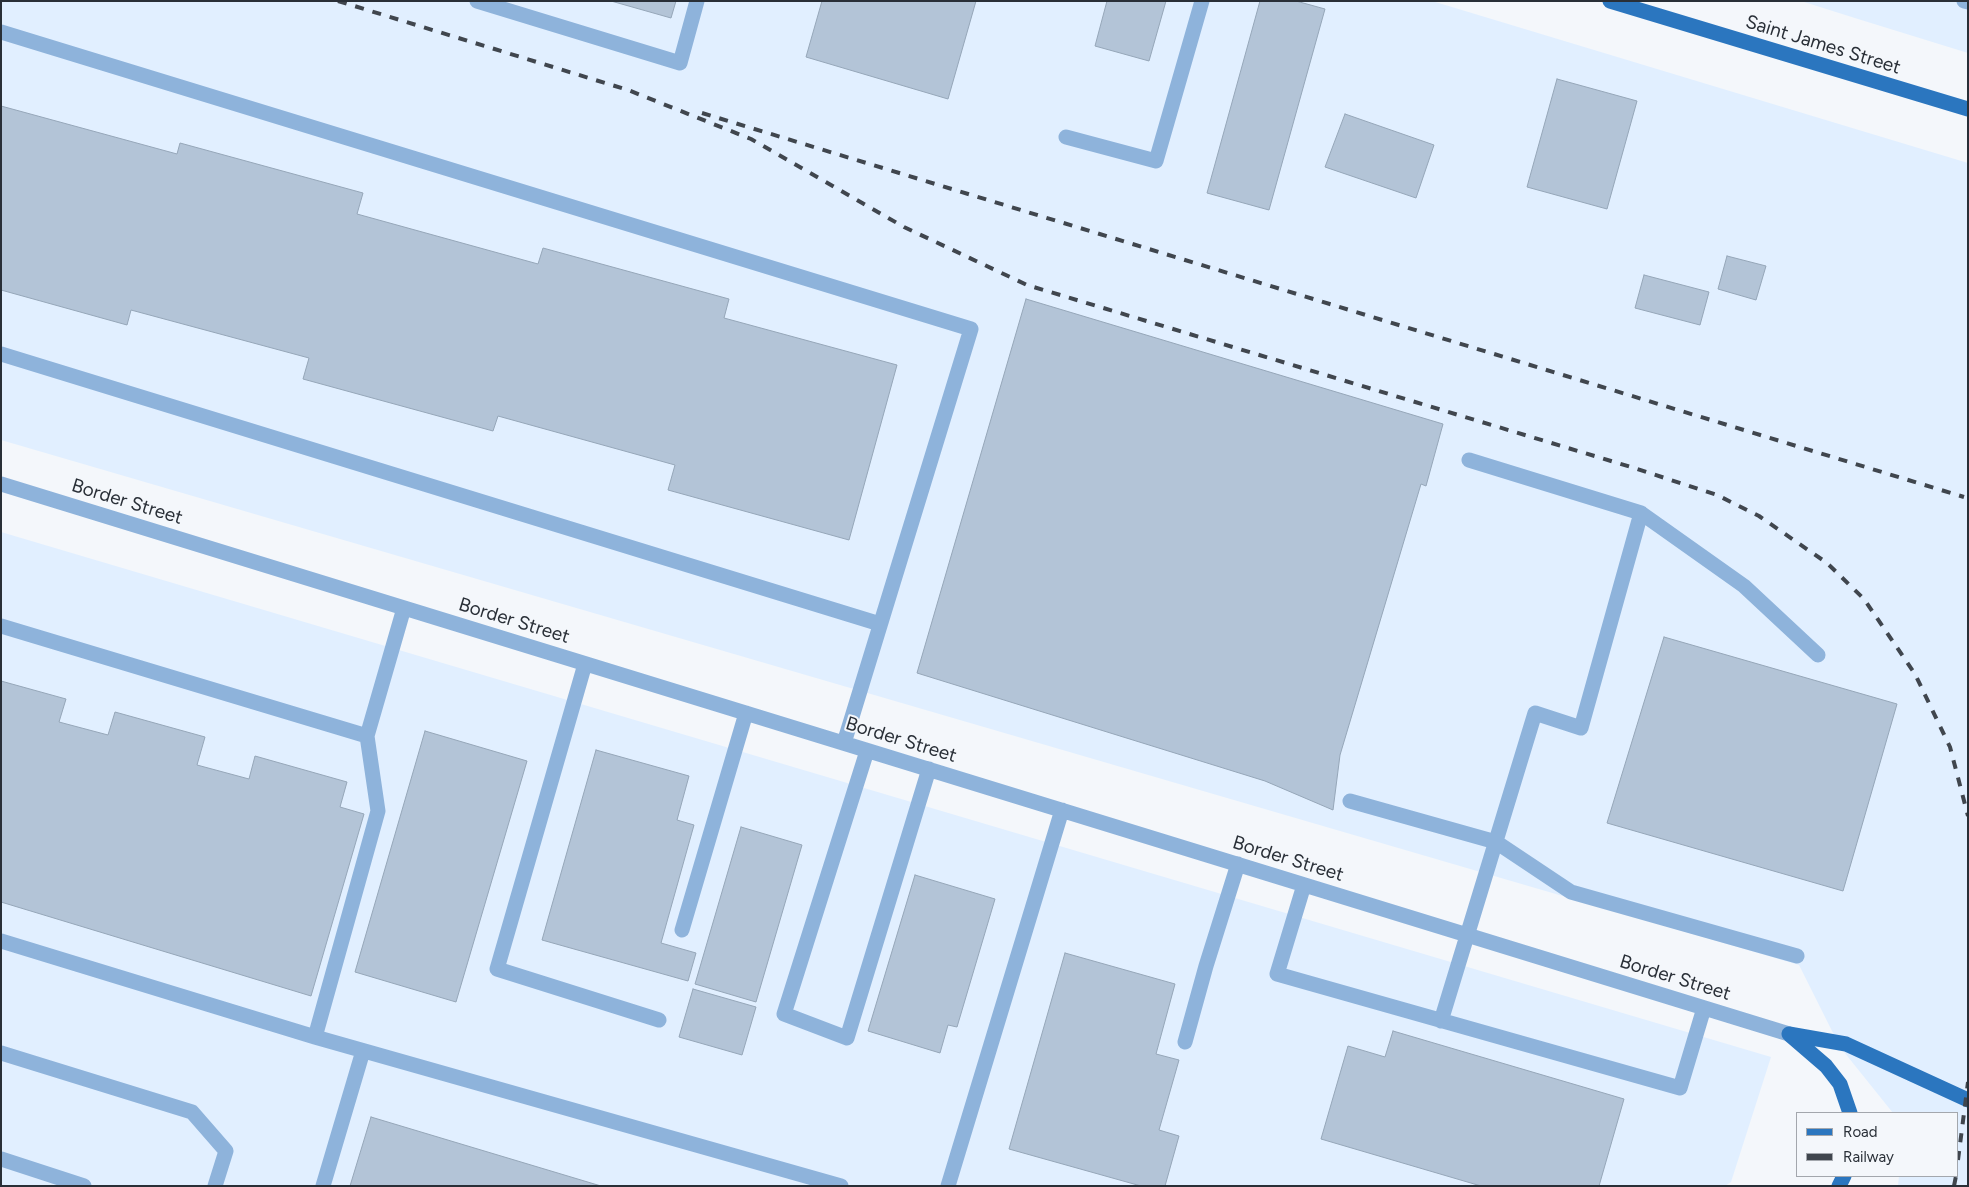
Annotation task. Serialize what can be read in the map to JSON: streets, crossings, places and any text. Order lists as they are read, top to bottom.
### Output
{
  "streets": {
    "main road": ["Saint James Street"],
    "street": ["Border Street"]
  },
  "legend": ["Road", "Railway"]
}
